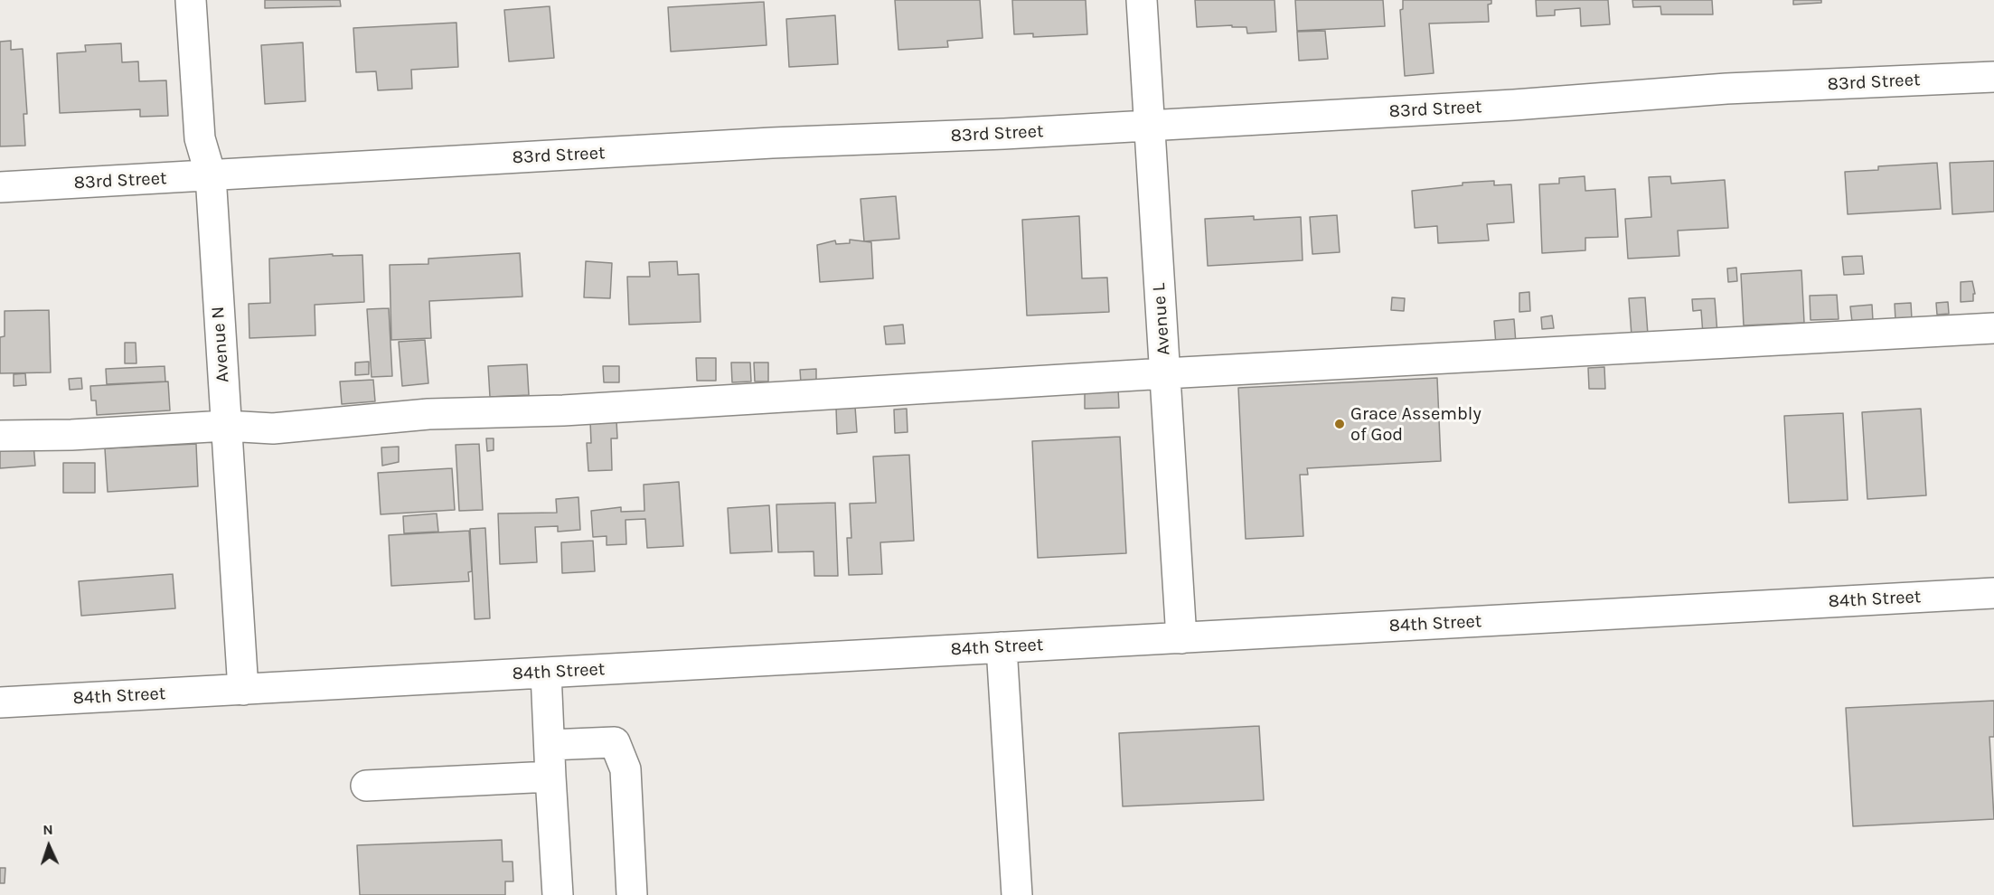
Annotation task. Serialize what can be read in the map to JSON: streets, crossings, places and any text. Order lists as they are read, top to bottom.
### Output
{
  "streets": {
    "street": [
      "83rd Street",
      "Avenue L",
      "Avenue N",
      "84th Street"
    ]
  },
  "crossings": [
    ["83rd Street", "Avenue L"],
    ["83rd Street", "Avenue N"],
    ["Avenue L", "84th Street"],
    ["Avenue N", "84th Street"]
  ],
  "places": ["Grace Assembly of God"],
  "north": "top"
}
